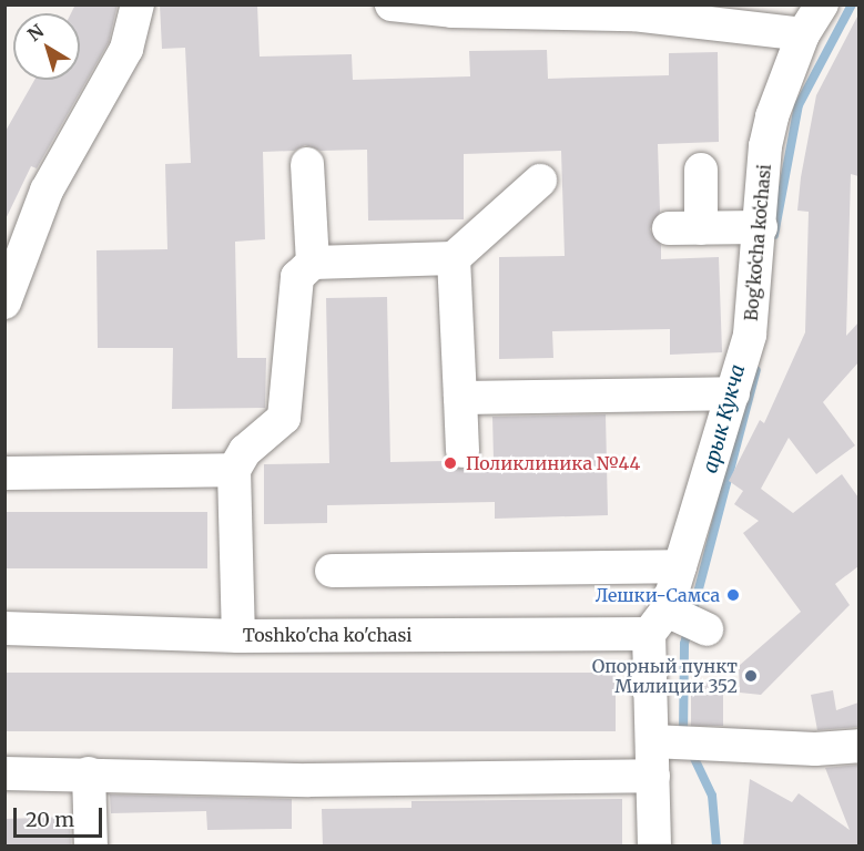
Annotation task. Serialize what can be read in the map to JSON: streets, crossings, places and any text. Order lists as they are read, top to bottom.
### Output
{
  "streets": {
    "street": ["Bogʻkoʻcha koʻchasi", "Toshko'cha ko'chasi"]
  },
  "crossings": [
    ["Bogʻkoʻcha koʻchasi", "Toshko'cha ko'chasi"]
  ],
  "water": ["арык Кукча"],
  "places": ["Поликлиника №44", "Лешки-Самса", "Опорный пункт Милиции 352"],
  "scale_bar": "20 m",
  "north": "top left"
}
